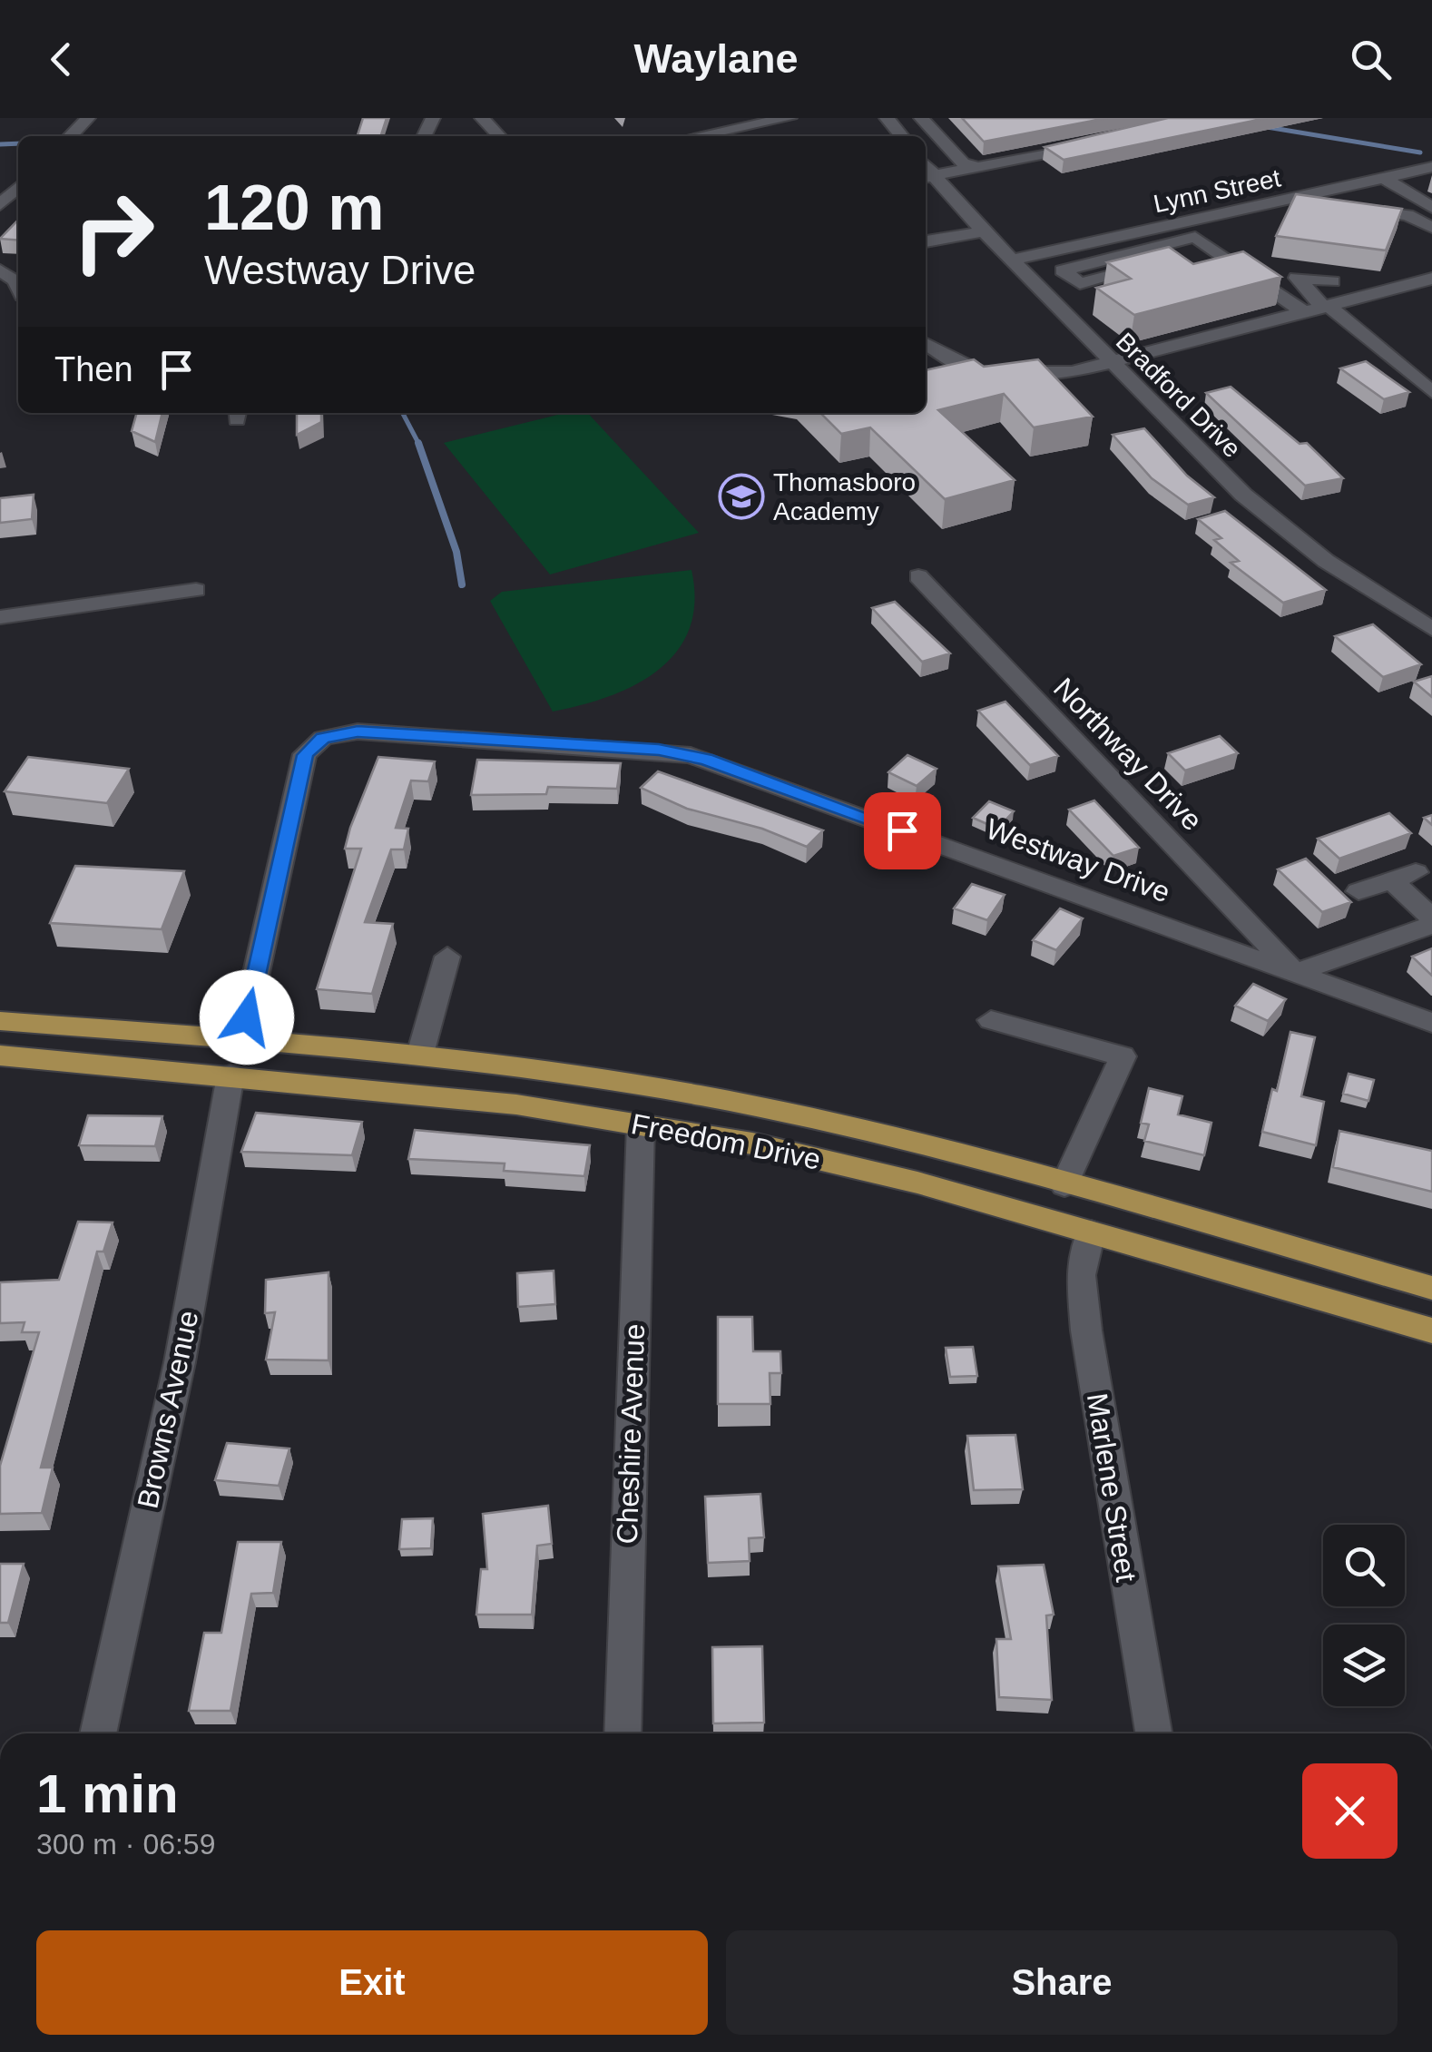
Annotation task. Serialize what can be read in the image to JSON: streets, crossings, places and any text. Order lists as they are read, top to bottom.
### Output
{
  "streets": {
    "main road": ["Freedom Drive"],
    "street": [
      "Lynn Street",
      "Bradford Drive",
      "Northway Drive",
      "Westway Drive",
      "Browns Avenue",
      "Cheshire Avenue",
      "Marlene Street"
    ]
  },
  "crossings": [
    ["Lynn Street", "Bradford Drive"],
    ["Northway Drive", "Westway Drive"],
    ["Westway Drive", "Freedom Drive"],
    ["Freedom Drive", "Browns Avenue"],
    ["Freedom Drive", "Cheshire Avenue"],
    ["Freedom Drive", "Marlene Street"]
  ],
  "places": {
    "school or university": ["Thomasboro Academy"]
  },
  "page": {
    "header": "Waylane",
    "turn": ["120 m", "Westway Drive"],
    "then": "Then",
    "heading": ["1 min", "300 m · 06:59"],
    "buttons": ["Exit", "Share"]
  }
}
